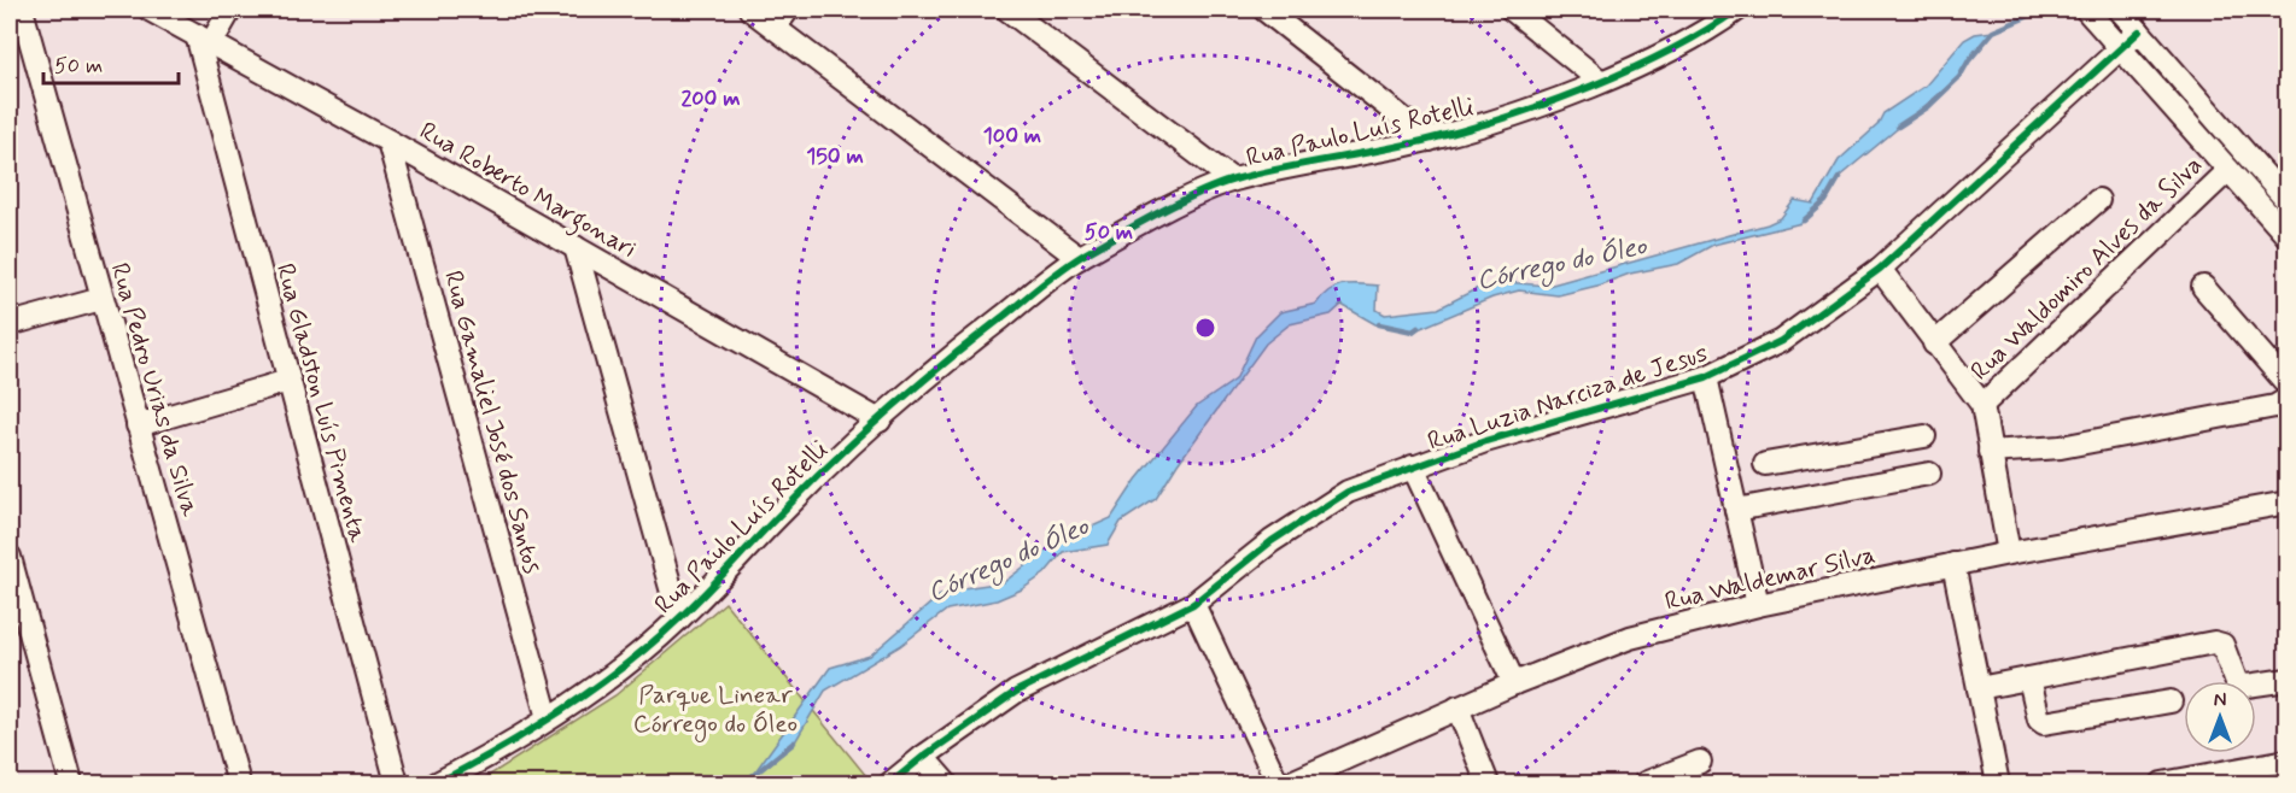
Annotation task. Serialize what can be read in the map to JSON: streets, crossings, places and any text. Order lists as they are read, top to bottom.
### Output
{
  "streets": {
    "street": [
      "Rua Paulo Luís Rotelli",
      "Rua Roberto Margonari",
      "Rua Waldomiro Alves da Silva",
      "Rua Pedro Urias da Silva",
      "Rua Luzia Narciza de Jesus",
      "Rua Gladston Luís Pimenta",
      "Rua Gamaliel José dos Santos",
      "Rua Waldemar Silva"
    ]
  },
  "crossings": [
    ["Rua Paulo Luís Rotelli", "Rua Roberto Margonari"],
    ["Rua Paulo Luís Rotelli", "Rua Gamaliel José dos Santos"],
    ["Rua Roberto Margonari", "Rua Gladston Luís Pimenta"],
    ["Rua Roberto Margonari", "Rua Gamaliel José dos Santos"]
  ],
  "water": ["Córrego do Óleo"],
  "parks": ["Parque Linear Córrego do Óleo"],
  "scale_bar": "50 m",
  "north": "top",
  "rings": [
    "200 m",
    "100 m",
    "150 m",
    "50 m"
  ]
}
